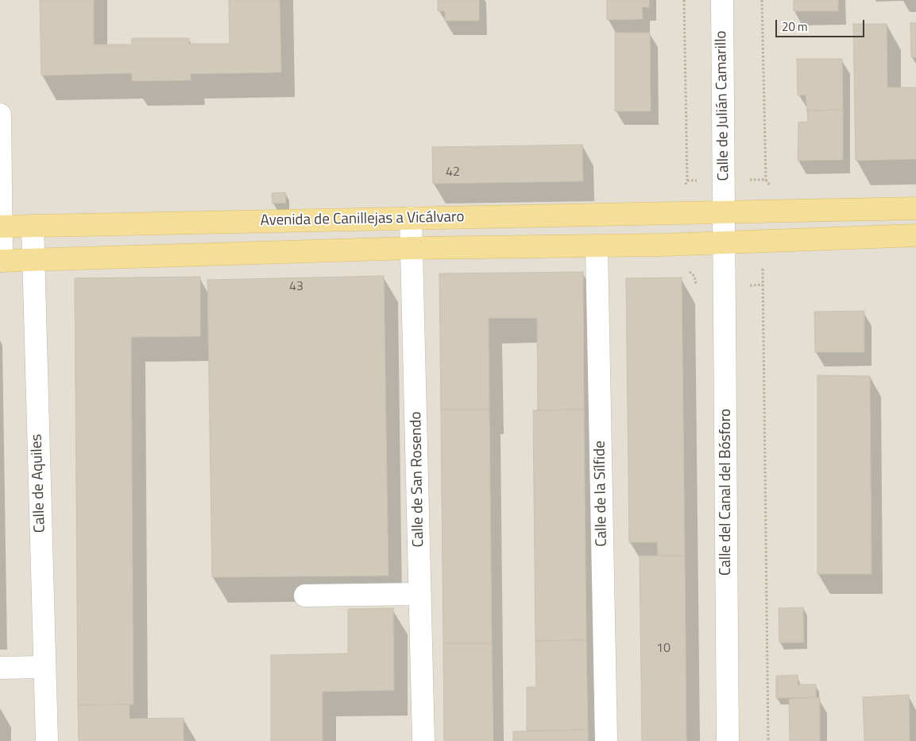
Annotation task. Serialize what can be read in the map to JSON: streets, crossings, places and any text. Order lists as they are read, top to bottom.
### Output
{
  "streets": {
    "main road": ["Avenida de Canillejas a Vicálvaro"],
    "street": [
      "Calle de Julián Camarillo",
      "Calle de San Rosendo",
      "Calle de Aquiles",
      "Calle del Canal del Bósforo",
      "Calle de la Sílfide"
    ]
  },
  "crossings": [
    ["Calle de Julián Camarillo", "Avenida de Canillejas a Vicálvaro"],
    ["Avenida de Canillejas a Vicálvaro", "Calle de San Rosendo"],
    ["Avenida de Canillejas a Vicálvaro", "Calle de Aquiles"],
    ["Avenida de Canillejas a Vicálvaro", "Calle del Canal del Bósforo"],
    ["Avenida de Canillejas a Vicálvaro", "Calle de la Sílfide"]
  ],
  "house_numbers": ["42", "43", "10"],
  "scale_bar": "20 m"
}
